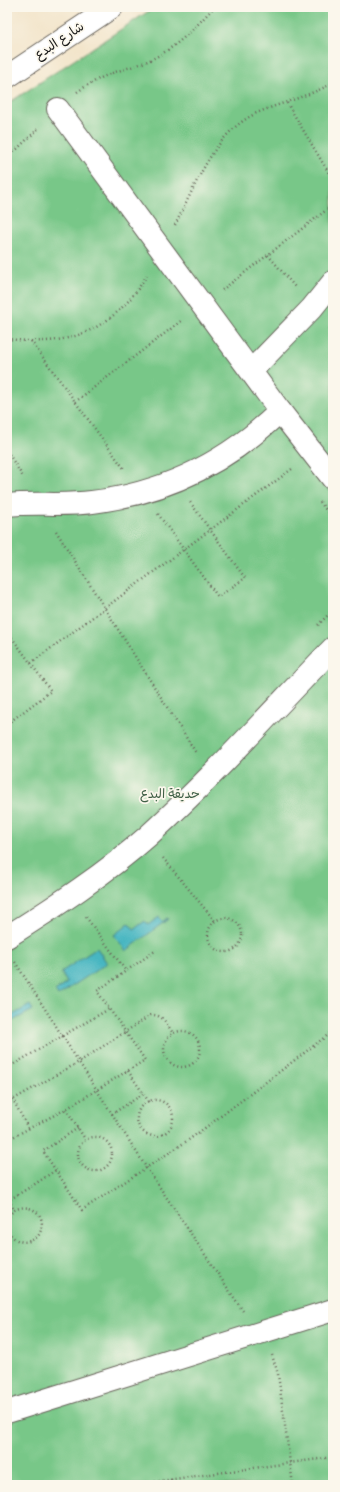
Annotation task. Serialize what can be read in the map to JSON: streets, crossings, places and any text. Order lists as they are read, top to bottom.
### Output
{
  "streets": {
    "street": ["شارع البدع"]
  },
  "parks": ["حديقة البدع"]
}
